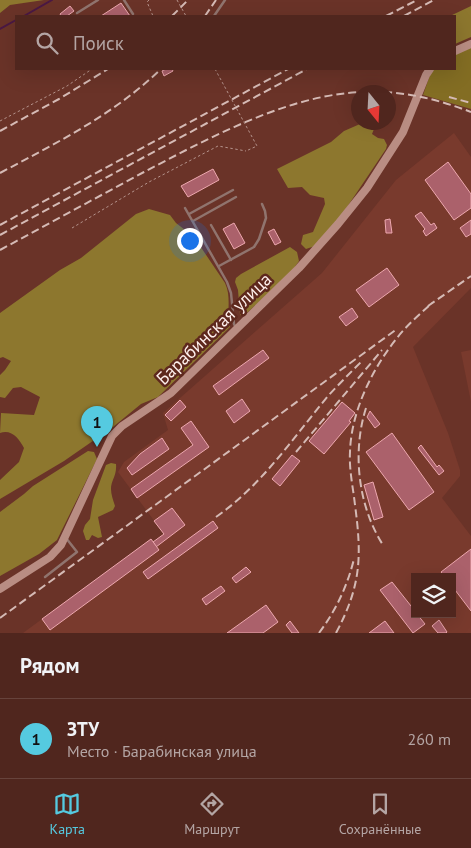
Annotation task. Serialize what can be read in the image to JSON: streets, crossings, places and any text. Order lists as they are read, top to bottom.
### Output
{
  "streets": {
    "main road": ["Барабинская улица"]
  },
  "north": "bottom",
  "page": {
    "search": "Поиск",
    "pins": "1",
    "heading": "Рядом",
    "list": [
      {
        "mark": "1",
        "name": "ЗТУ",
        "note": "Место · Барабинская улица",
        "value": "260 m"
      }
    ],
    "nav": ["Карта", "Маршрут", "Сохранённые"]
  }
}
